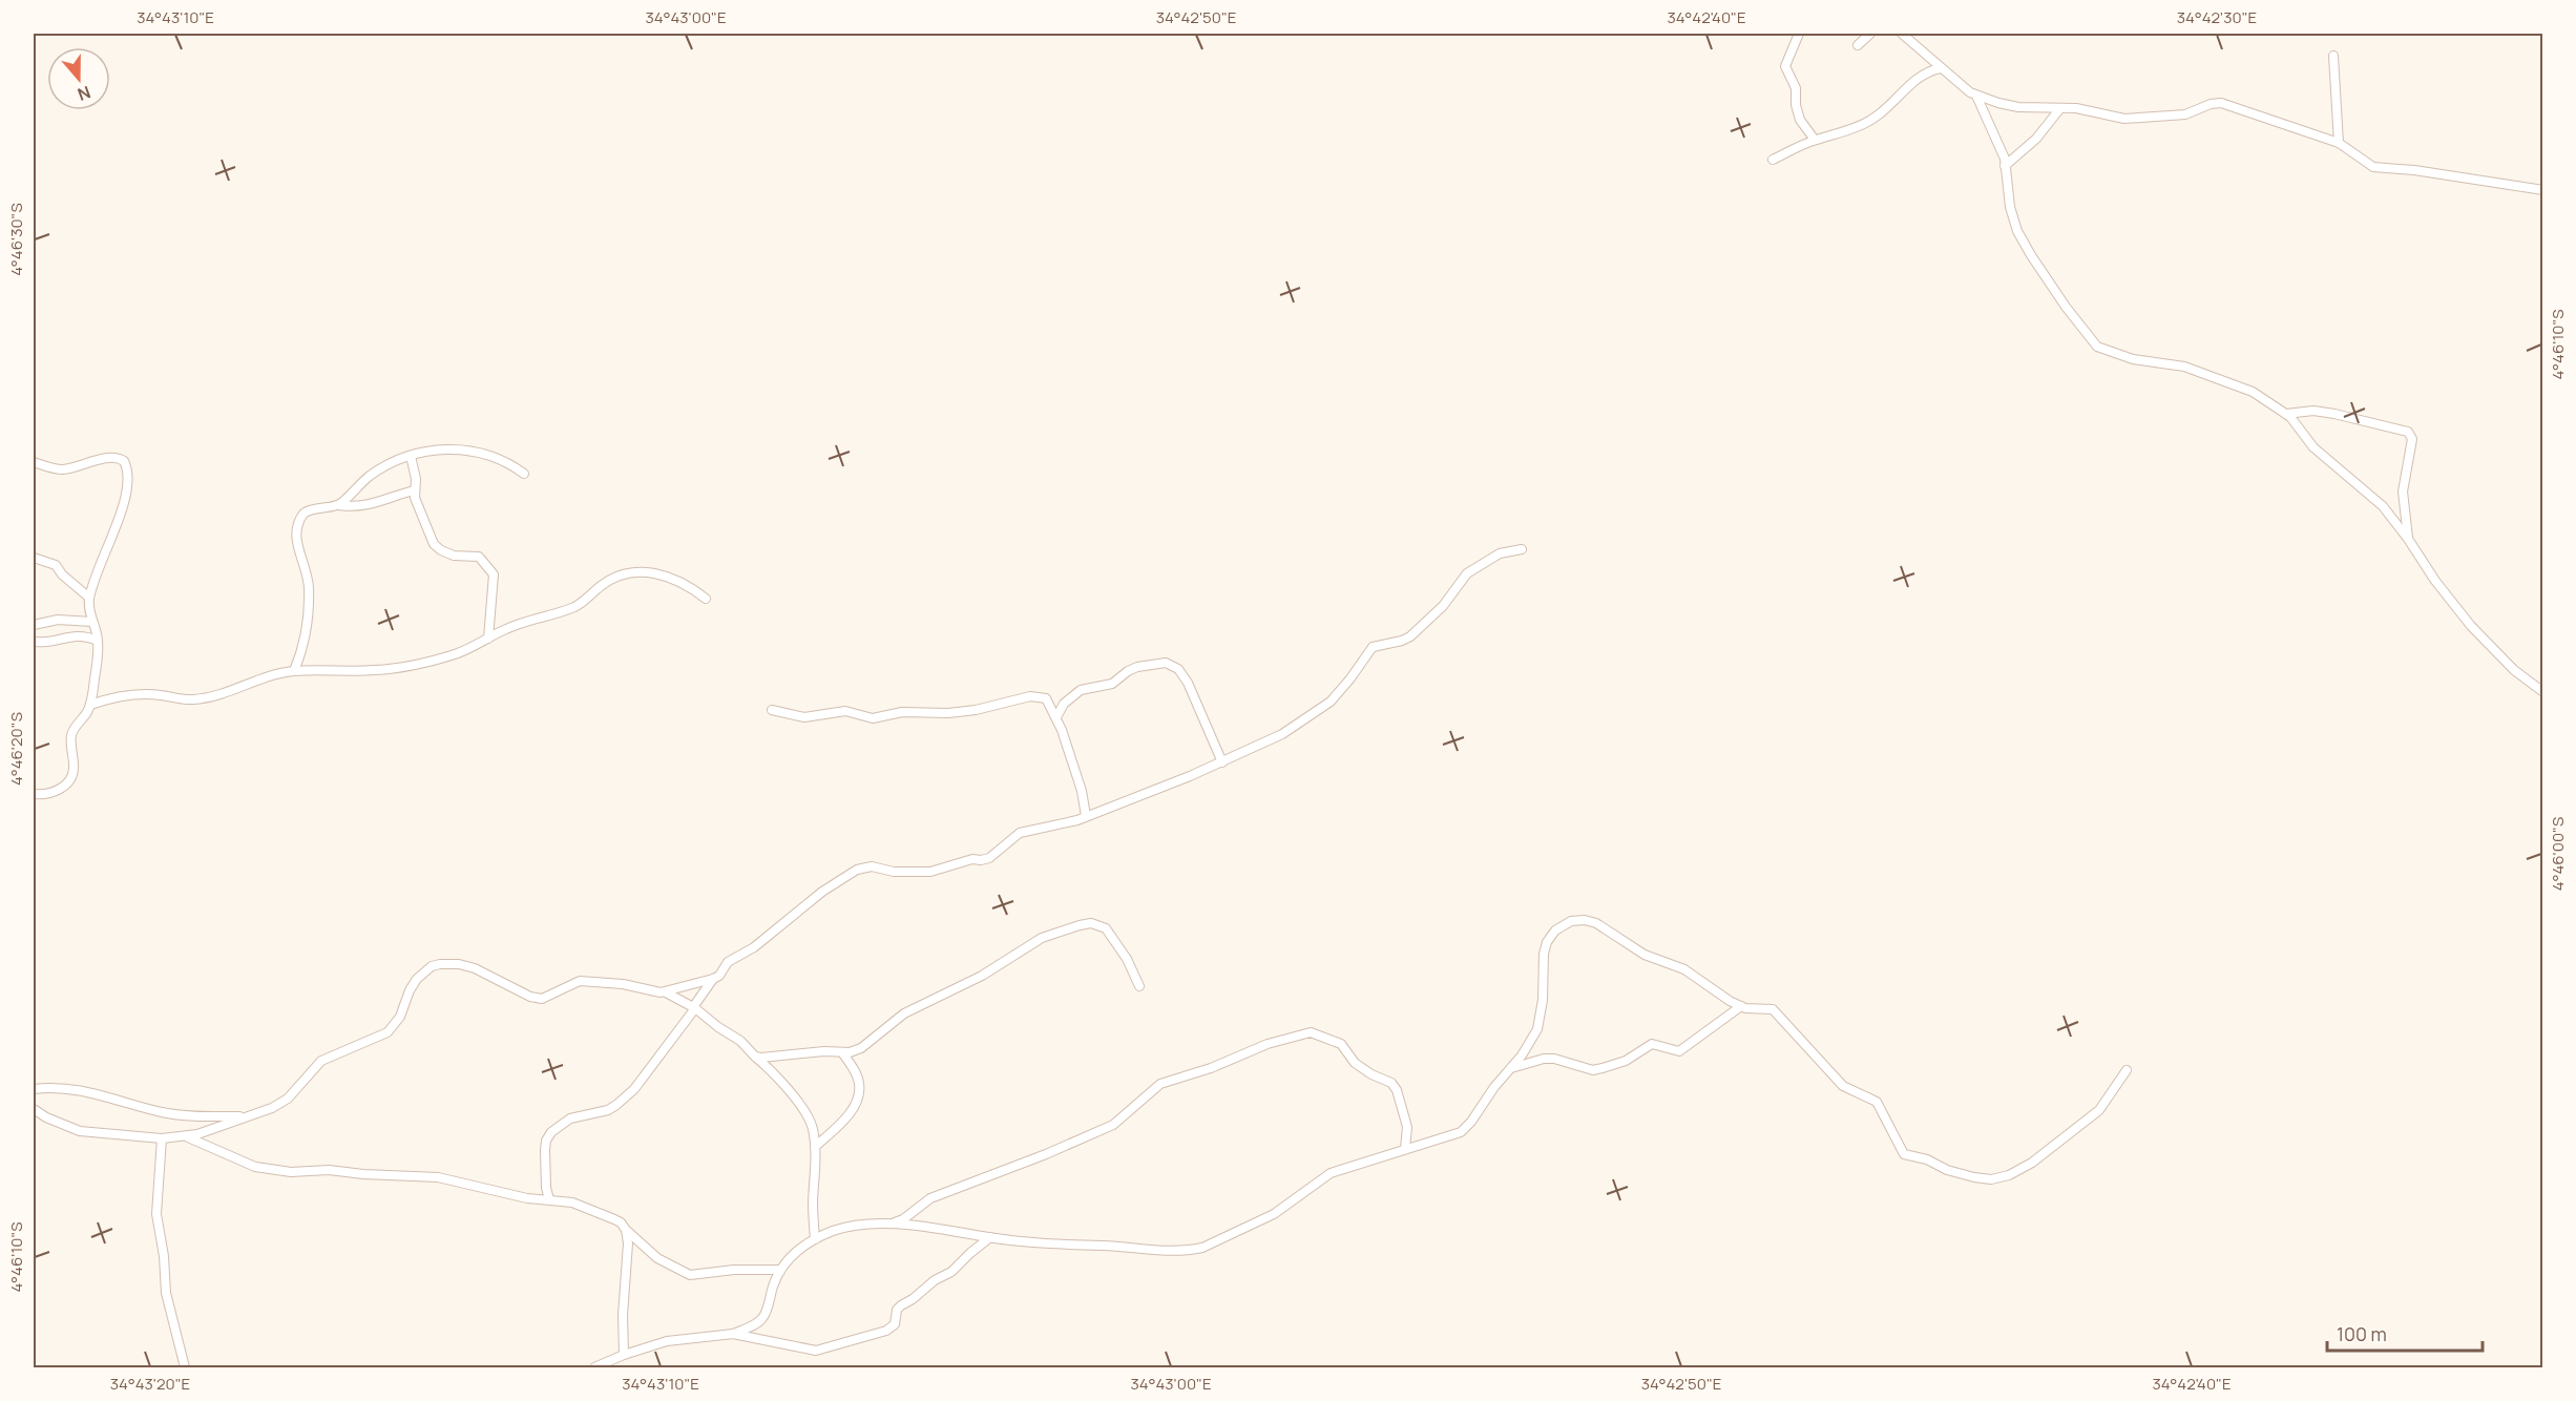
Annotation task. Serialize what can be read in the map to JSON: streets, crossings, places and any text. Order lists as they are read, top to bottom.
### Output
{
  "scale_bar": "100 m",
  "north": "bottom",
  "coordinates": [
    "34°43'10\"E",
    "34°43'00\"E",
    "34°42'50\"E",
    "34°42'40\"E",
    "34°42'30\"E",
    "4°46'30\"S",
    "4°46'10\"S",
    "4°46'20\"S",
    "4°46'00\"S",
    "34°43'20\"E"
  ]
}
